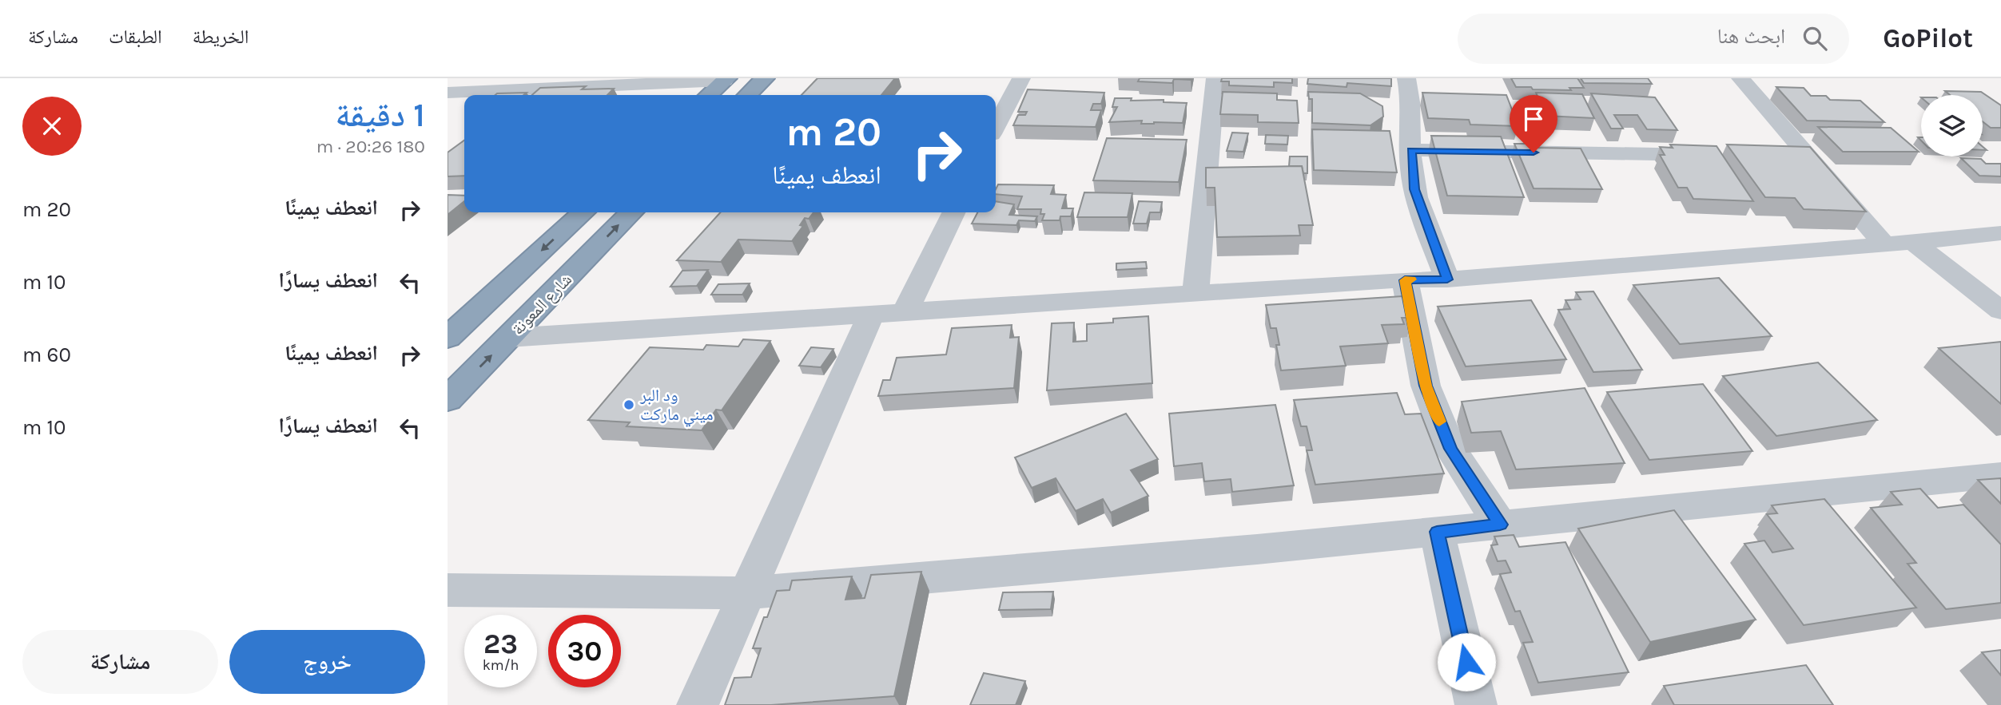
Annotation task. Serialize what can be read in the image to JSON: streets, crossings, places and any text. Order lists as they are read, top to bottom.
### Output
{
  "streets": {
    "highway": ["شارع المعونة"]
  },
  "places": ["ود البر ميني ماركت"],
  "page": {
    "header": "GoPilot",
    "search": "ابحث هنا",
    "nav": ["الخريطة", "الطبقات", "مشاركة"],
    "heading": ["1 دقيقة", "180 m · 20:26"],
    "turn": ["20 m", "انعطف يمينًا"],
    "list": [
      {
        "name": "انعطف يمينًا",
        "value": "20 m"
      },
      {
        "name": "انعطف يسارًا",
        "value": "10 m"
      },
      {
        "name": "انعطف يمينًا",
        "value": "60 m"
      },
      {
        "name": "انعطف يسارًا",
        "value": "10 m"
      }
    ],
    "speed": "23 km/h",
    "limit": "30",
    "buttons": ["خروج", "مشاركة"]
  }
}
